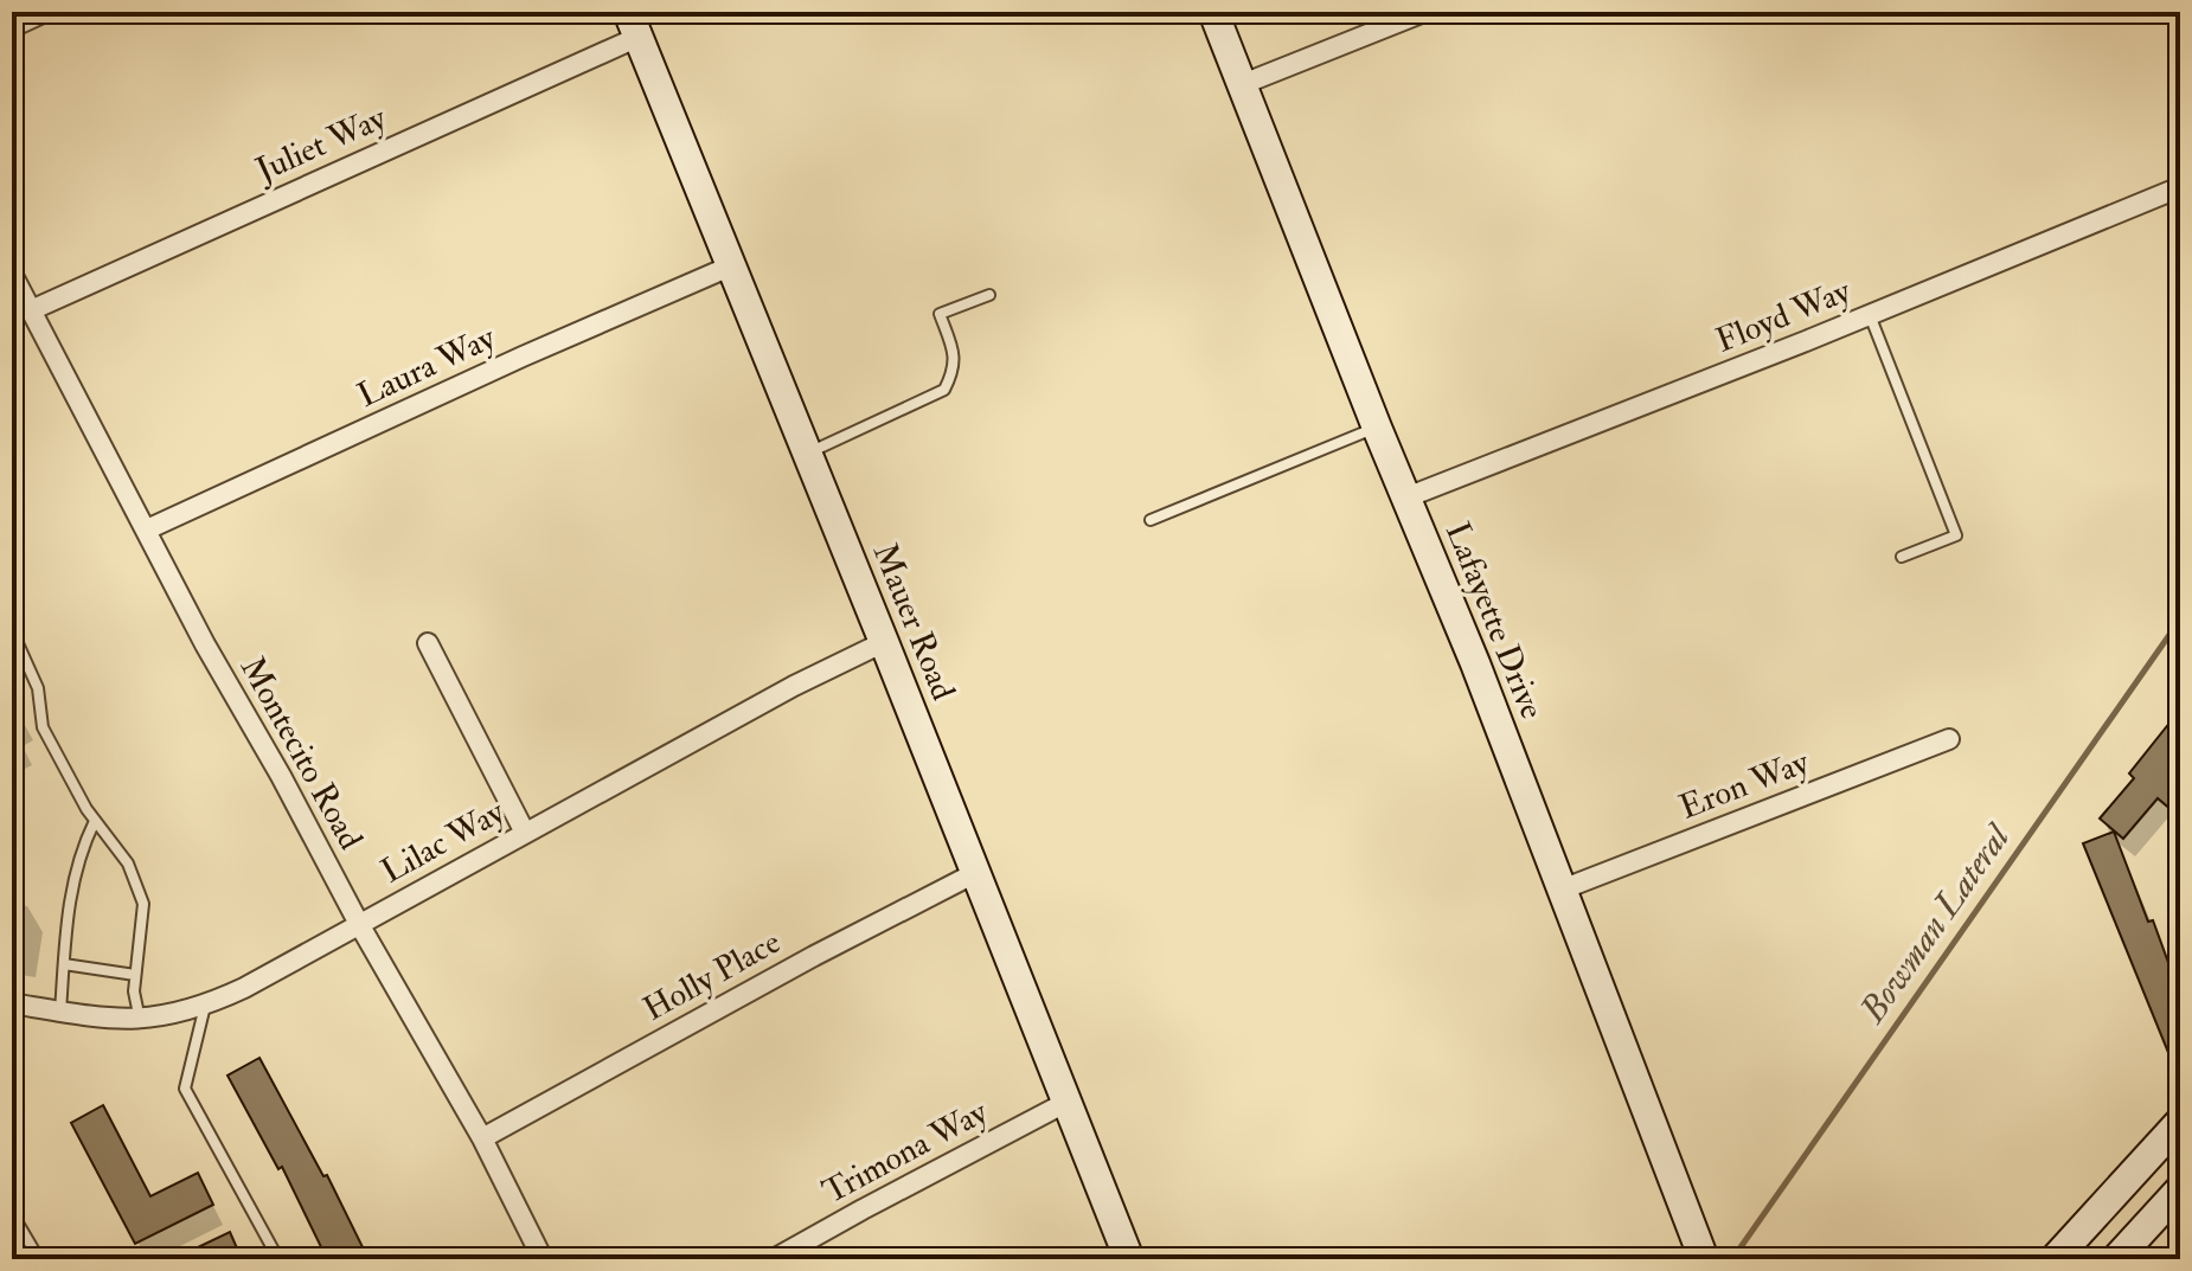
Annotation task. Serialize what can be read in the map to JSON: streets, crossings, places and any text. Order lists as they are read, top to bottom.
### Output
{
  "streets": {
    "street": [
      "Juliet Way",
      "Floyd Way",
      "Laura Way",
      "Lafayette Drive",
      "Mauer Road",
      "Montecito Road",
      "Eron Way",
      "Lilac Way",
      "Holly Place",
      "Trimona Way"
    ]
  },
  "crossings": [
    ["Juliet Way", "Mauer Road"],
    ["Juliet Way", "Montecito Road"],
    ["Floyd Way", "Lafayette Drive"],
    ["Laura Way", "Mauer Road"],
    ["Laura Way", "Montecito Road"],
    ["Lafayette Drive", "Eron Way"],
    ["Mauer Road", "Lilac Way"],
    ["Mauer Road", "Holly Place"],
    ["Mauer Road", "Trimona Way"],
    ["Montecito Road", "Lilac Way"],
    ["Montecito Road", "Holly Place"]
  ],
  "water": ["Bowman Lateral"]
}
